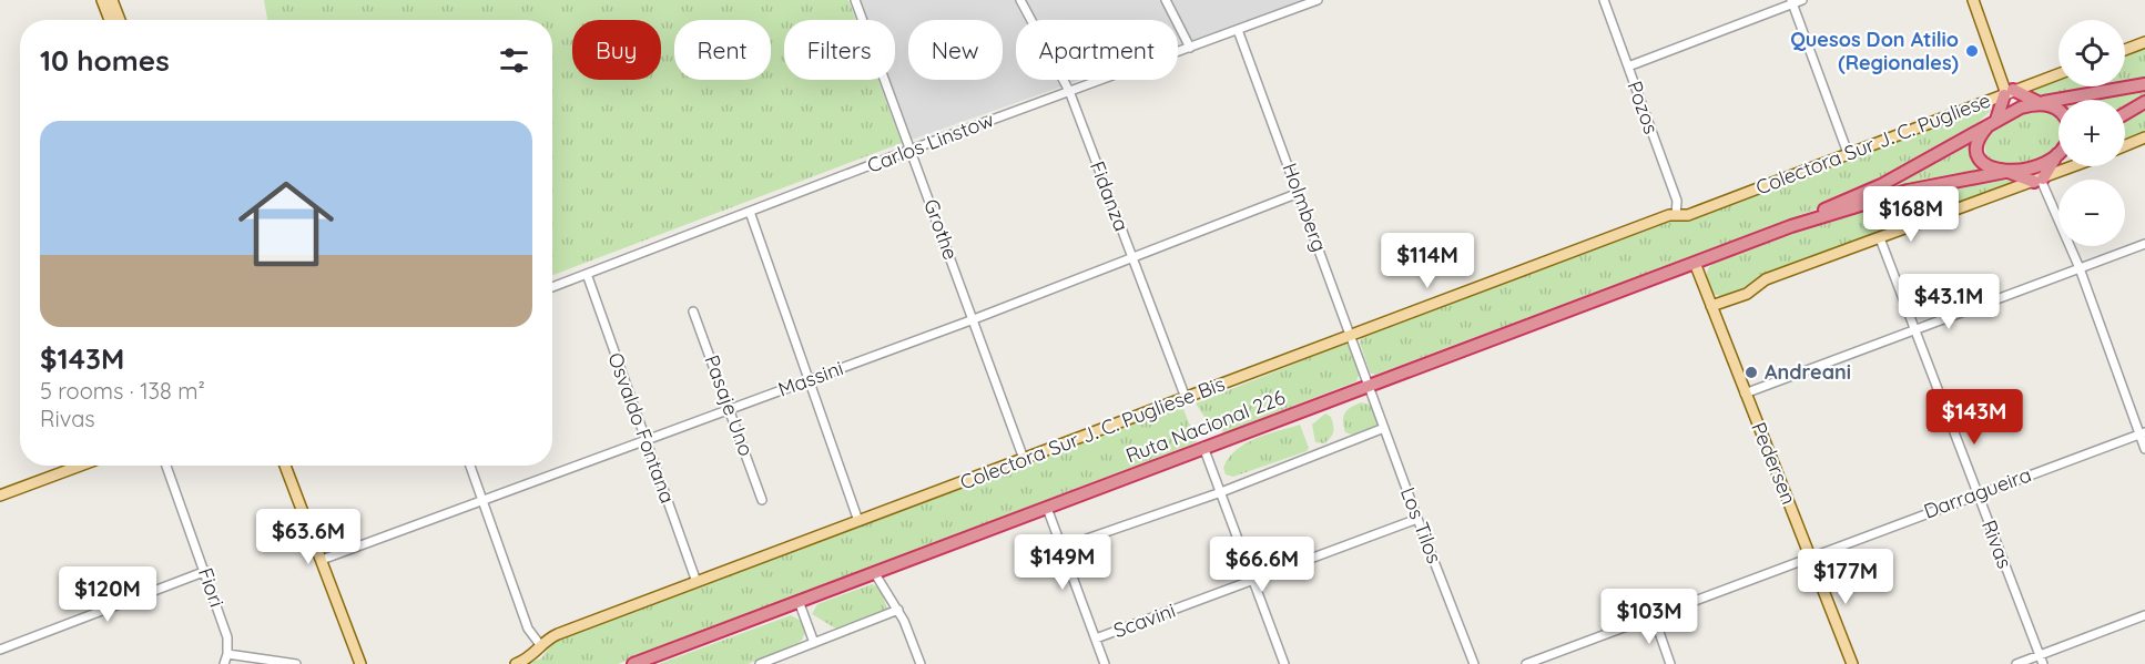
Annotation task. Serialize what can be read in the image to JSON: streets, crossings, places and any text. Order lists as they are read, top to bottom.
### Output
{
  "streets": {
    "highway": ["Ruta Nacional 226"],
    "main road": ["Colectora Sur J. C. Pugliese", "Colectora Sur J. C. Pugliese Bis", "Pedersen"],
    "street": [
      "Pozos",
      "Carlos Linstow",
      "Fidanza",
      "Holmberg",
      "Grothe",
      "Massini",
      "Pasaje Uno",
      "Osvaldo Fontana",
      "Darragueira",
      "Los Tilos",
      "Rivas",
      "Fiori",
      "Scavini"
    ]
  },
  "crossings": [
    ["Pozos", "Colectora Sur J. C. Pugliese"],
    ["Pozos", "Colectora Sur J. C. Pugliese Bis"],
    ["Carlos Linstow", "Fidanza"],
    ["Carlos Linstow", "Holmberg"],
    ["Carlos Linstow", "Grothe"],
    ["Carlos Linstow", "Osvaldo Fontana"],
    ["Colectora Sur J. C. Pugliese", "Colectora Sur J. C. Pugliese Bis"],
    ["Fidanza", "Massini"],
    ["Fidanza", "Colectora Sur J. C. Pugliese Bis"],
    ["Holmberg", "Massini"],
    ["Holmberg", "Ruta Nacional 226"],
    ["Holmberg", "Colectora Sur J. C. Pugliese Bis"],
    ["Holmberg", "Los Tilos"],
    ["Grothe", "Massini"],
    ["Grothe", "Colectora Sur J. C. Pugliese Bis"],
    ["Massini", "Pasaje Uno"],
    ["Massini", "Osvaldo Fontana"],
    ["Ruta Nacional 226", "Pedersen"],
    ["Ruta Nacional 226", "Los Tilos"],
    ["Osvaldo Fontana", "Colectora Sur J. C. Pugliese Bis"],
    ["Pedersen", "Darragueira"],
    ["Darragueira", "Rivas"],
    ["Los Tilos", "Scavini"]
  ],
  "places": ["Quesos Don Atilio (Regionales)", "Andreani"],
  "page": {
    "map_buttons": ["+", "−"],
    "chip": [
      "Buy",
      "Rent",
      "Filters",
      "New",
      "Apartment"
    ],
    "heading": "10 homes",
    "list": [
      {
        "name": "$143M",
        "note": "5 rooms · 138 m² · Rivas"
      }
    ],
    "price": [
      "$168M",
      "$114M",
      "$43.1M",
      "$143M",
      "$63.6M",
      "$149M",
      "$66.6M",
      "$177M",
      "$120M",
      "$103M"
    ]
  }
}
